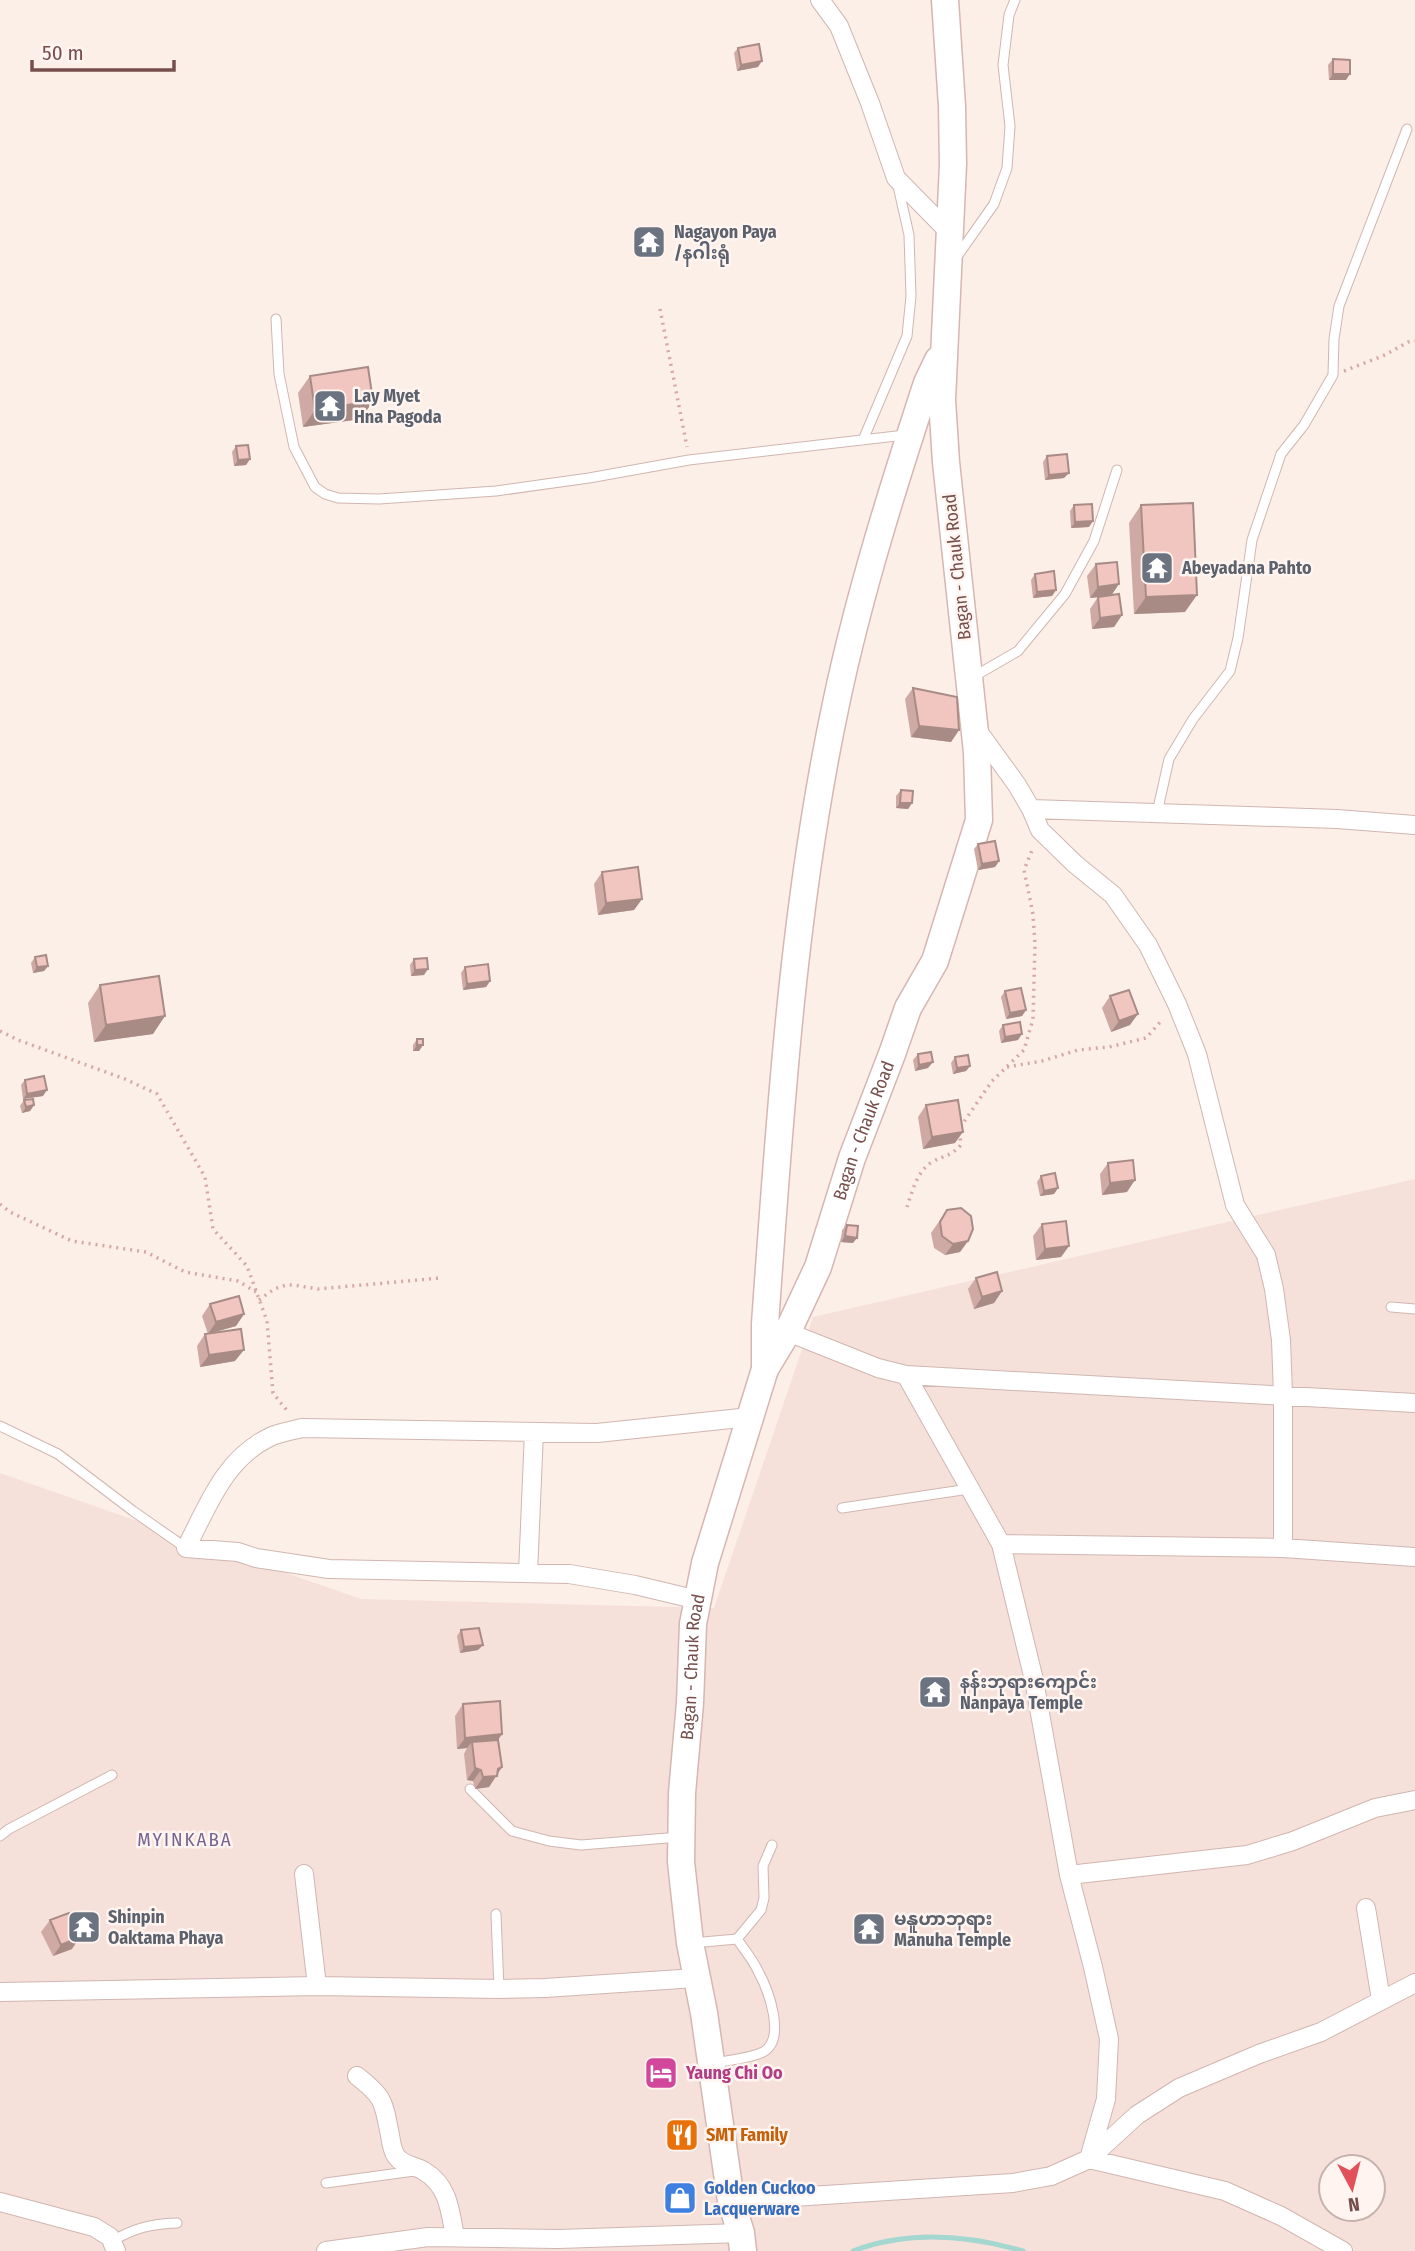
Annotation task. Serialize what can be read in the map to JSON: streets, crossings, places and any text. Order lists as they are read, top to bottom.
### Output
{
  "streets": {
    "main road": ["Bagan - Chauk Road"]
  },
  "districts": ["MYINKABA"],
  "places": {
    "temple": [
      "Nagayon Paya /နဂါးရုံ",
      "Lay Myet Hna Pagoda",
      "Abeyadana Pahto",
      "နန်းဘုရားကျောင်း Nanpaya Temple",
      "Shinpin Oaktama Phaya",
      "မနူဟာဘုရား Manuha Temple"
    ],
    "hotel": ["Yaung Chi Oo"],
    "restaurant": ["SMT Family"],
    "shop": ["Golden Cuckoo Lacquerware"]
  },
  "scale_bar": "50 m",
  "north": "bottom"
}
